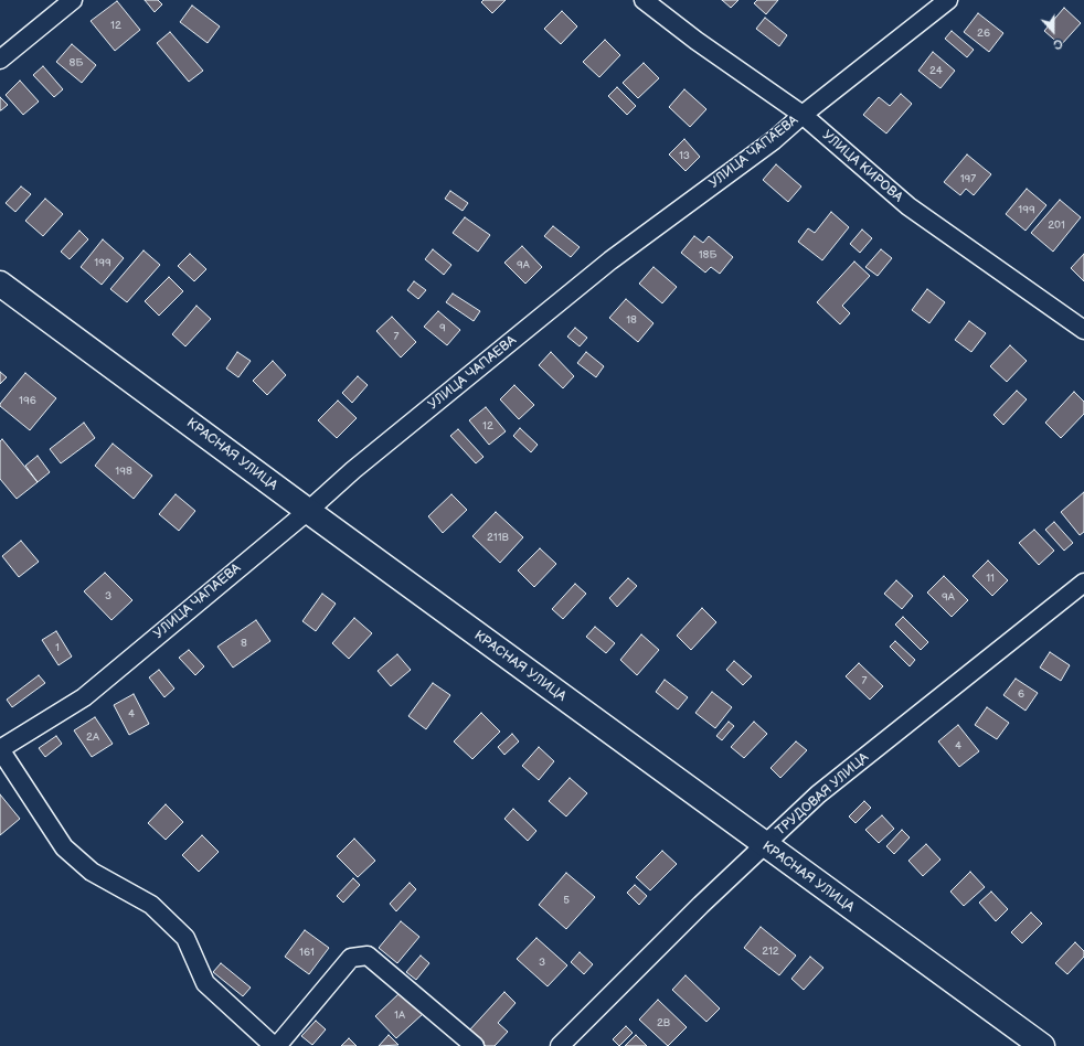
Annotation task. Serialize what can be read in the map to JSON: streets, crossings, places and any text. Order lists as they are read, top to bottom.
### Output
{
  "streets": {
    "main road": ["КРАСНАЯ УЛИЦА"],
    "street": ["УЛИЦА ЧАПАЕВА", "УЛИЦА КИРОВА", "ТРУДОВАЯ УЛИЦА"]
  },
  "crossings": [
    ["УЛИЦА ЧАПАЕВА", "УЛИЦА КИРОВА"],
    ["УЛИЦА ЧАПАЕВА", "КРАСНАЯ УЛИЦА"],
    ["КРАСНАЯ УЛИЦА", "ТРУДОВАЯ УЛИЦА"]
  ],
  "house_numbers": [
    "12",
    "26",
    "8Б",
    "24",
    "13",
    "197",
    "199",
    "201",
    "18Б",
    "199",
    "9А",
    "18",
    "9",
    "7",
    "196",
    "12",
    "198",
    "211В",
    "11",
    "3",
    "9А",
    "8",
    "1",
    "7",
    "6",
    "4",
    "2А",
    "4",
    "5",
    "212",
    "161",
    "3",
    "1А",
    "2В"
  ],
  "north": "bottom"
}
